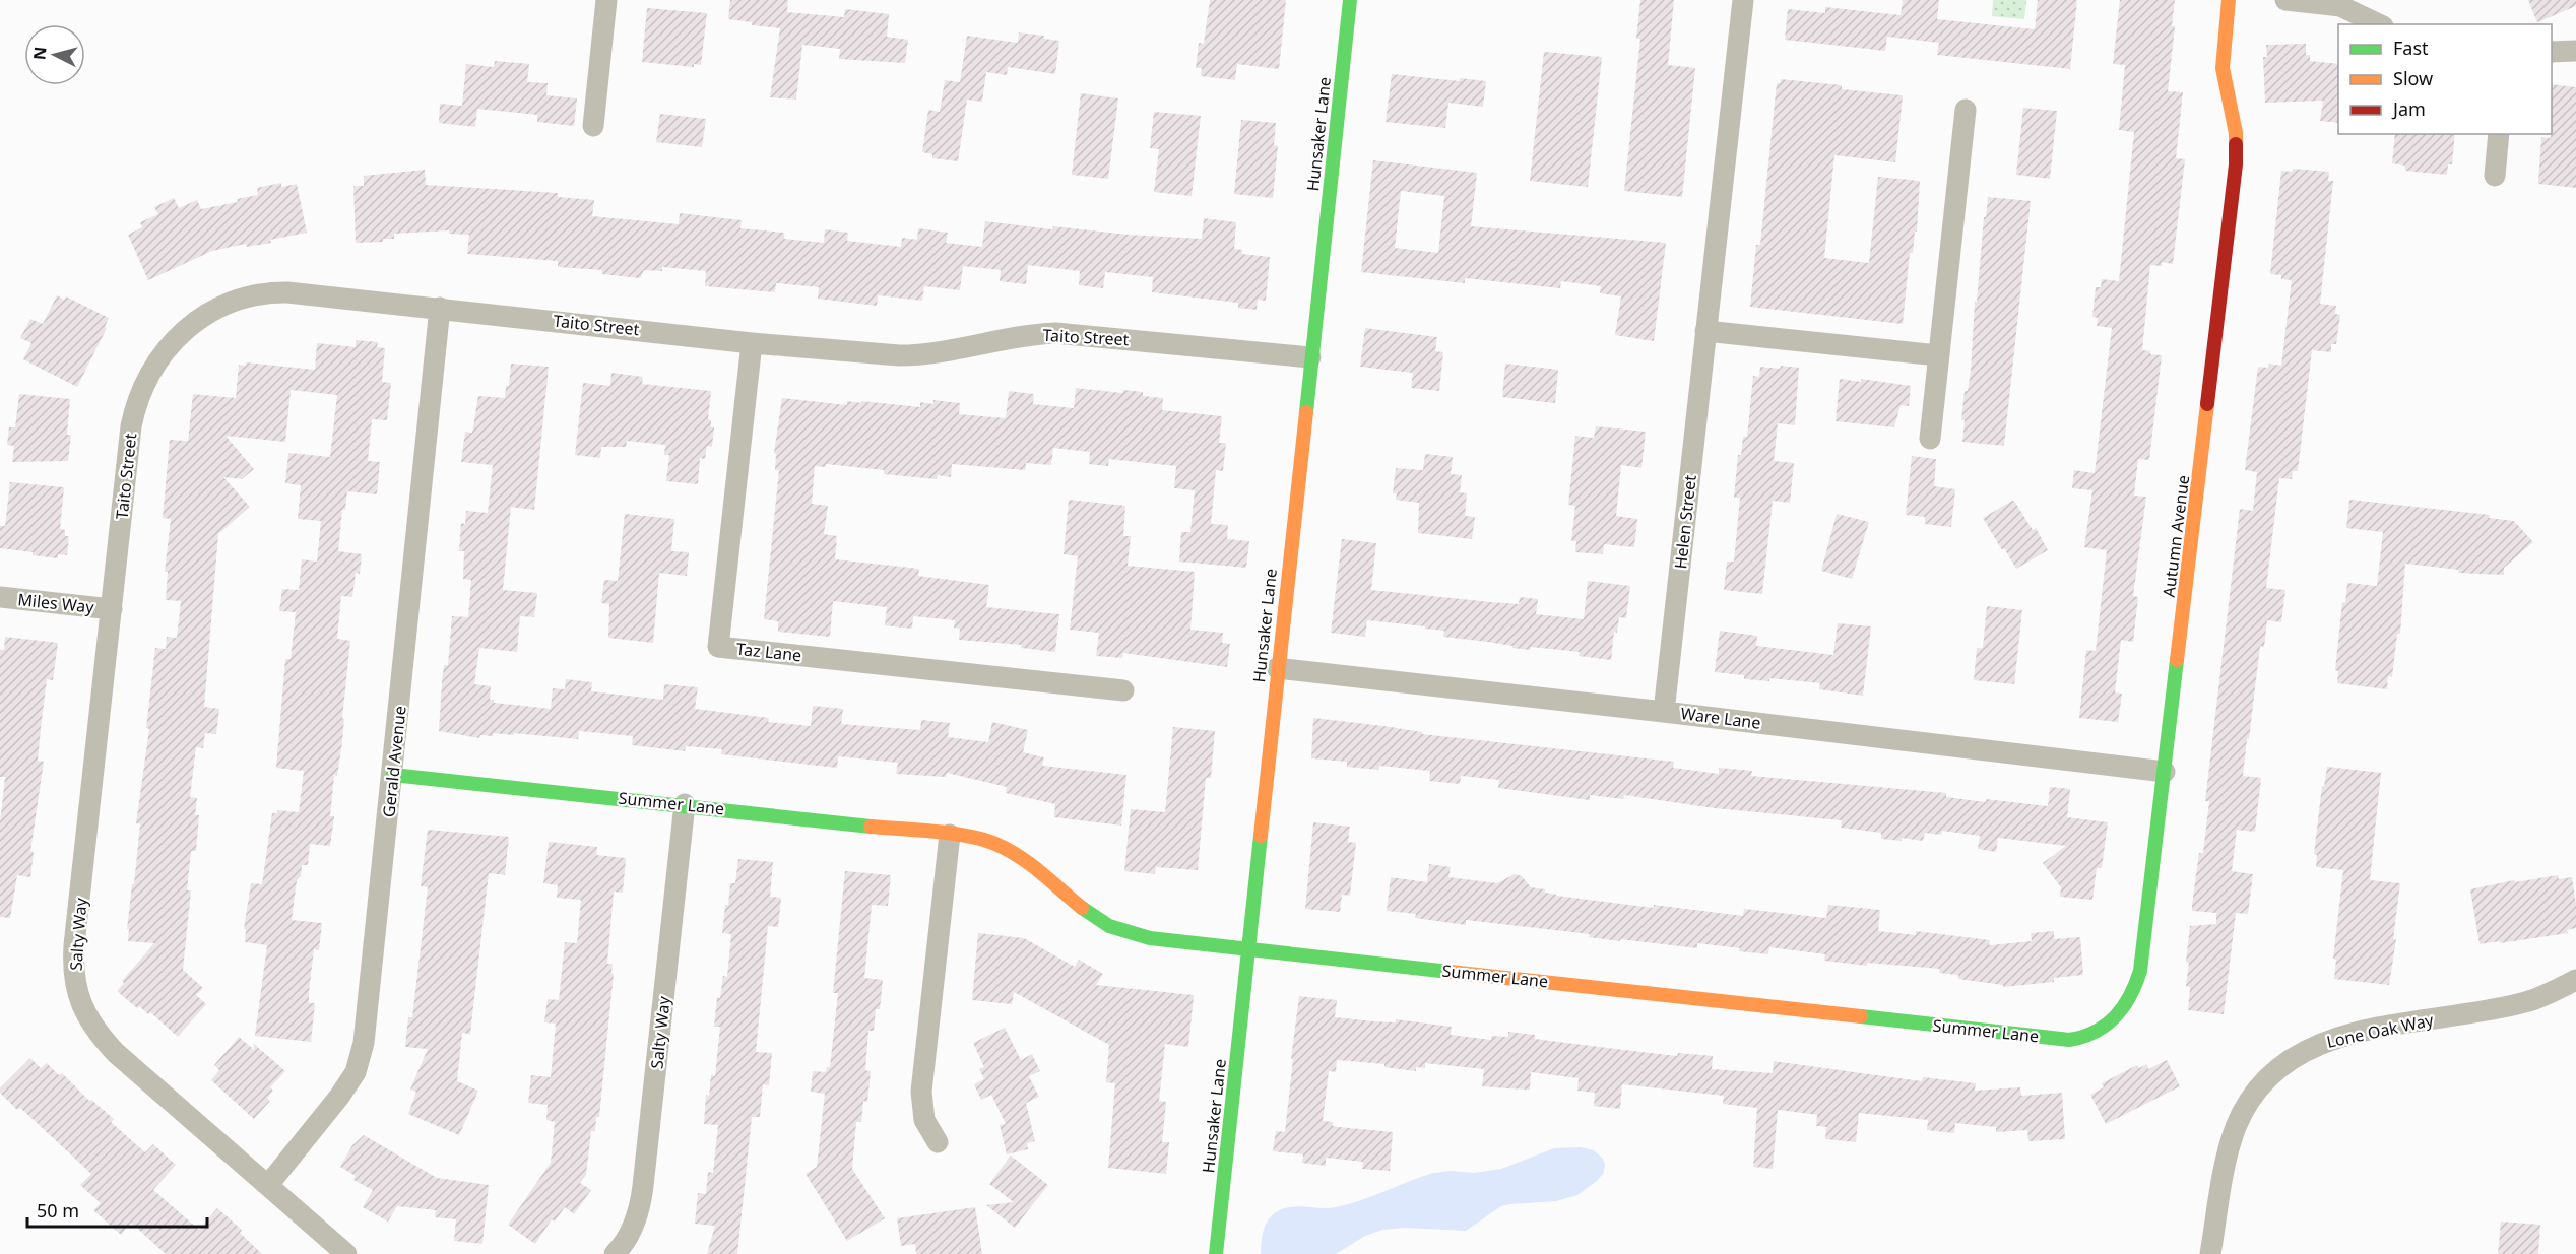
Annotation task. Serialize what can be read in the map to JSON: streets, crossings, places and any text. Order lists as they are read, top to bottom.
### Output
{
  "streets": {
    "street": [
      "Hunsaker Lane",
      "Taito Street",
      "Helen Street",
      "Autumn Avenue",
      "Miles Way",
      "Taz Lane",
      "Ware Lane",
      "Gerald Avenue",
      "Summer Lane",
      "Salty Way",
      "Lone Oak Way"
    ]
  },
  "crossings": [
    ["Hunsaker Lane", "Taito Street"],
    ["Hunsaker Lane", "Ware Lane"],
    ["Hunsaker Lane", "Summer Lane"],
    ["Taito Street", "Miles Way"],
    ["Taito Street", "Taz Lane"],
    ["Taito Street", "Gerald Avenue"],
    ["Taito Street", "Salty Way"],
    ["Helen Street", "Ware Lane"],
    ["Autumn Avenue", "Ware Lane"],
    ["Autumn Avenue", "Summer Lane"],
    ["Miles Way", "Salty Way"],
    ["Gerald Avenue", "Summer Lane"],
    ["Gerald Avenue", "Salty Way"],
    ["Summer Lane", "Salty Way"]
  ],
  "legend": ["Fast", "Slow", "Jam"],
  "scale_bar": "50 m",
  "north": "left"
}
